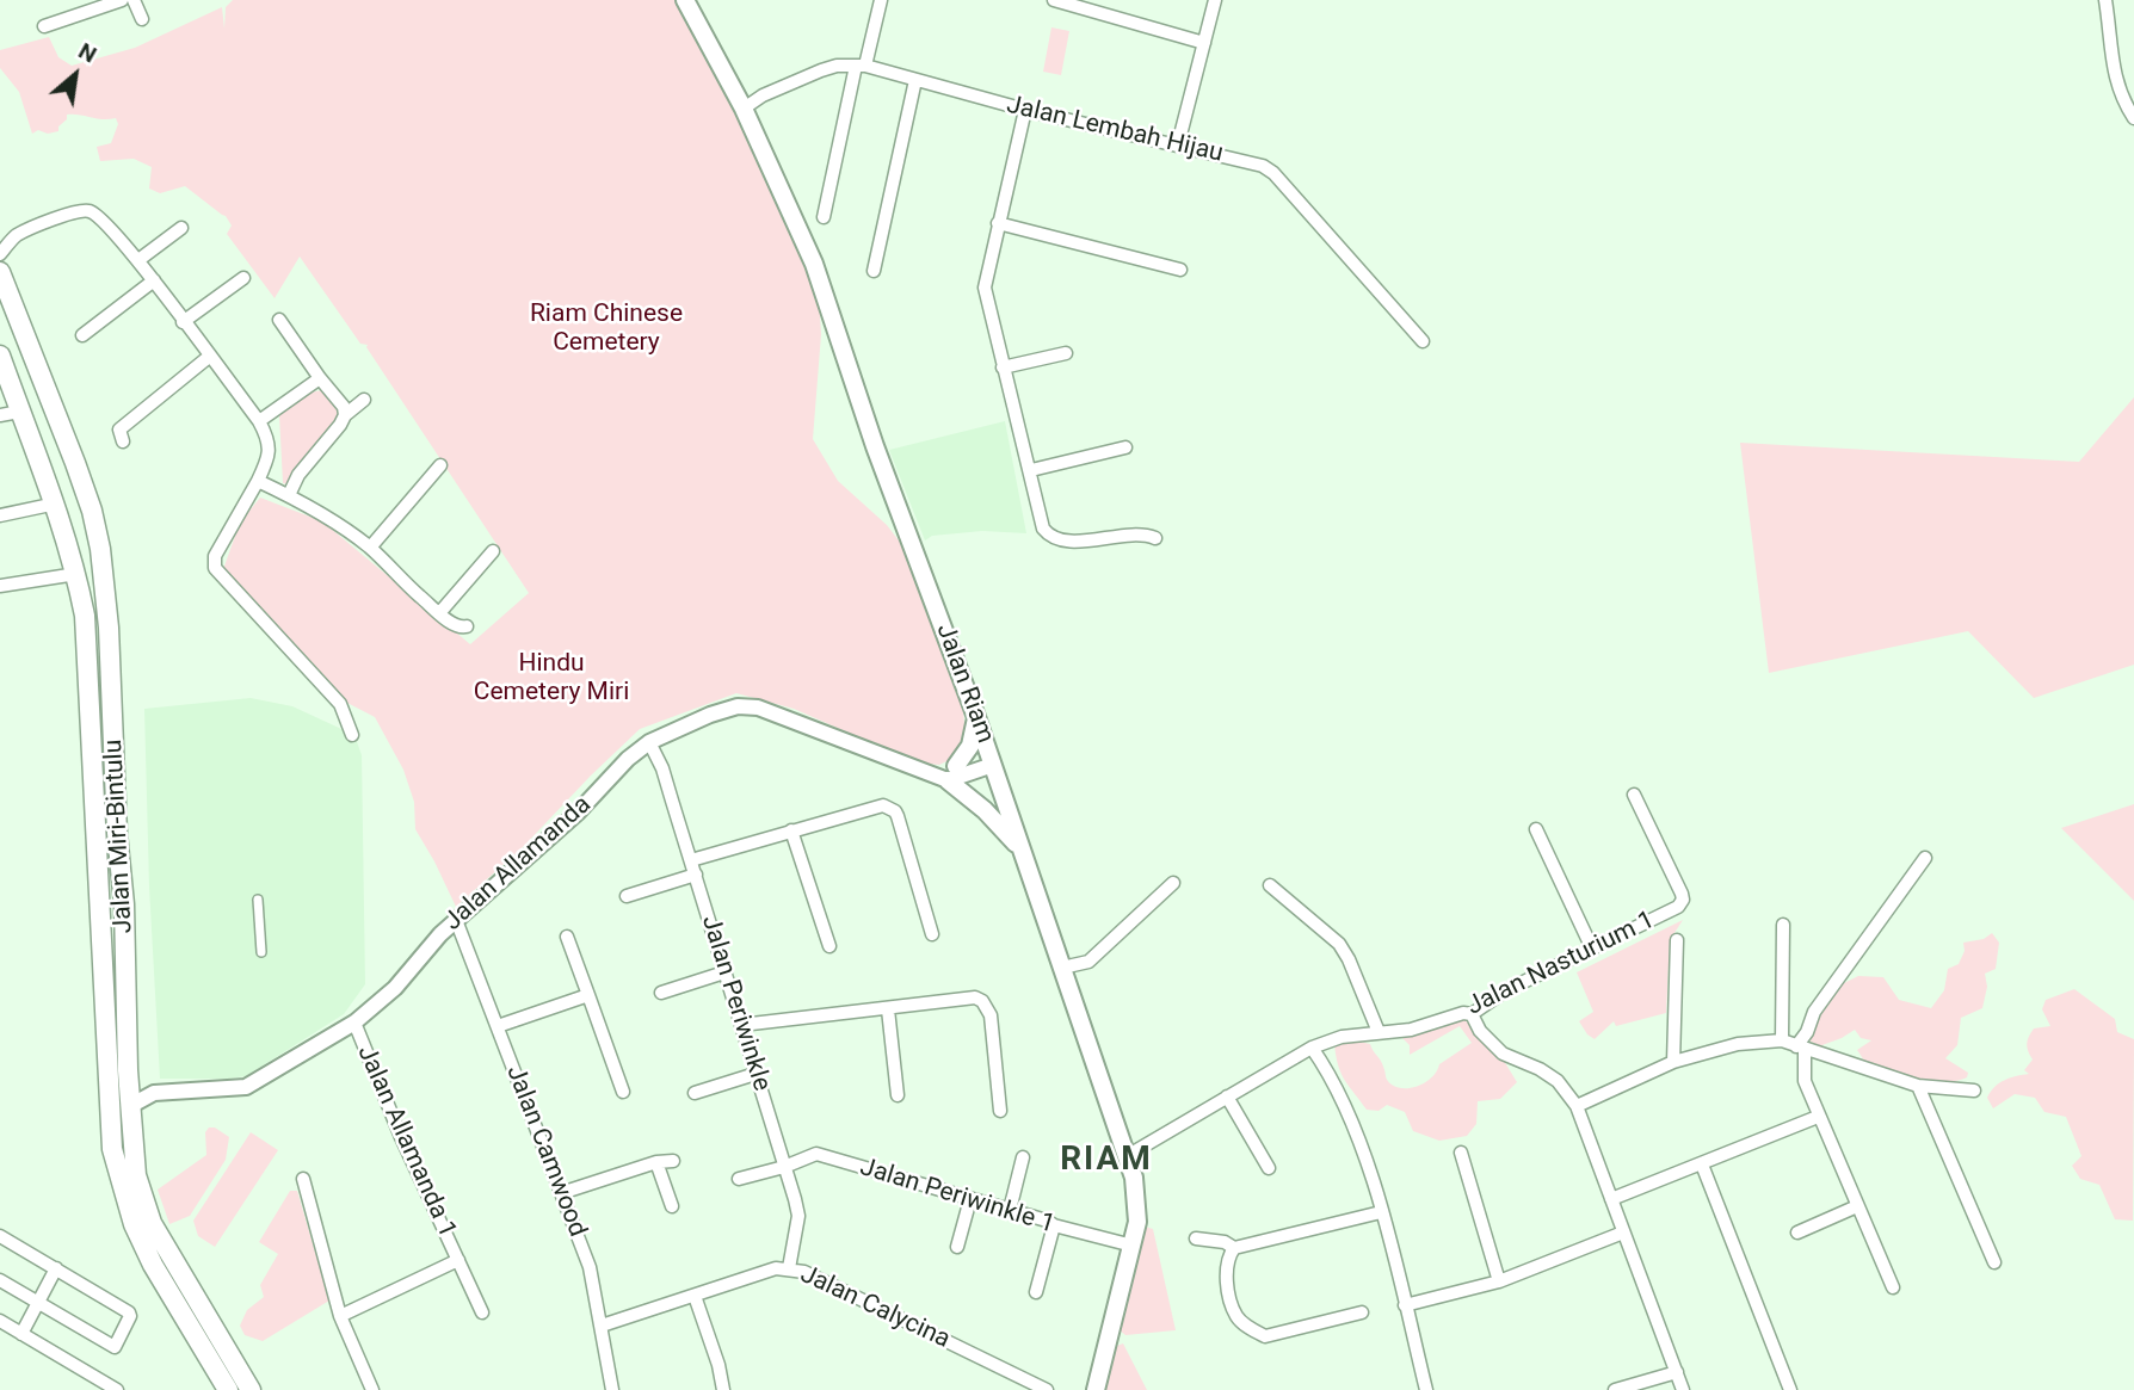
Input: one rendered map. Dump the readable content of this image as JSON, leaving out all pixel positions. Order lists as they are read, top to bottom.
{
  "streets": {
    "highway": ["Jalan Miri-Bintulu"],
    "main road": ["Jalan Riam"],
    "street": [
      "Jalan Lembah Hijau",
      "Jalan Allamanda",
      "Jalan Nasturium 1",
      "Jalan Periwinkle",
      "Jalan Allamanda 1",
      "Jalan Camwood",
      "Jalan Periwinkle 1",
      "Jalan Calycina"
    ]
  },
  "crossings": [
    ["Jalan Lembah Hijau", "Jalan Riam"],
    ["Jalan Riam", "Jalan Nasturium 1"],
    ["Jalan Riam", "Jalan Periwinkle 1"],
    ["Jalan Miri-Bintulu", "Jalan Allamanda"],
    ["Jalan Allamanda", "Jalan Periwinkle"],
    ["Jalan Allamanda", "Jalan Allamanda 1"],
    ["Jalan Allamanda", "Jalan Camwood"],
    ["Jalan Periwinkle", "Jalan Periwinkle 1"],
    ["Jalan Periwinkle", "Jalan Calycina"],
    ["Jalan Camwood", "Jalan Calycina"]
  ],
  "districts": ["RIAM"],
  "parks": ["Riam Chinese Cemetery", "Hindu Cemetery Miri"],
  "north": "top right"
}
